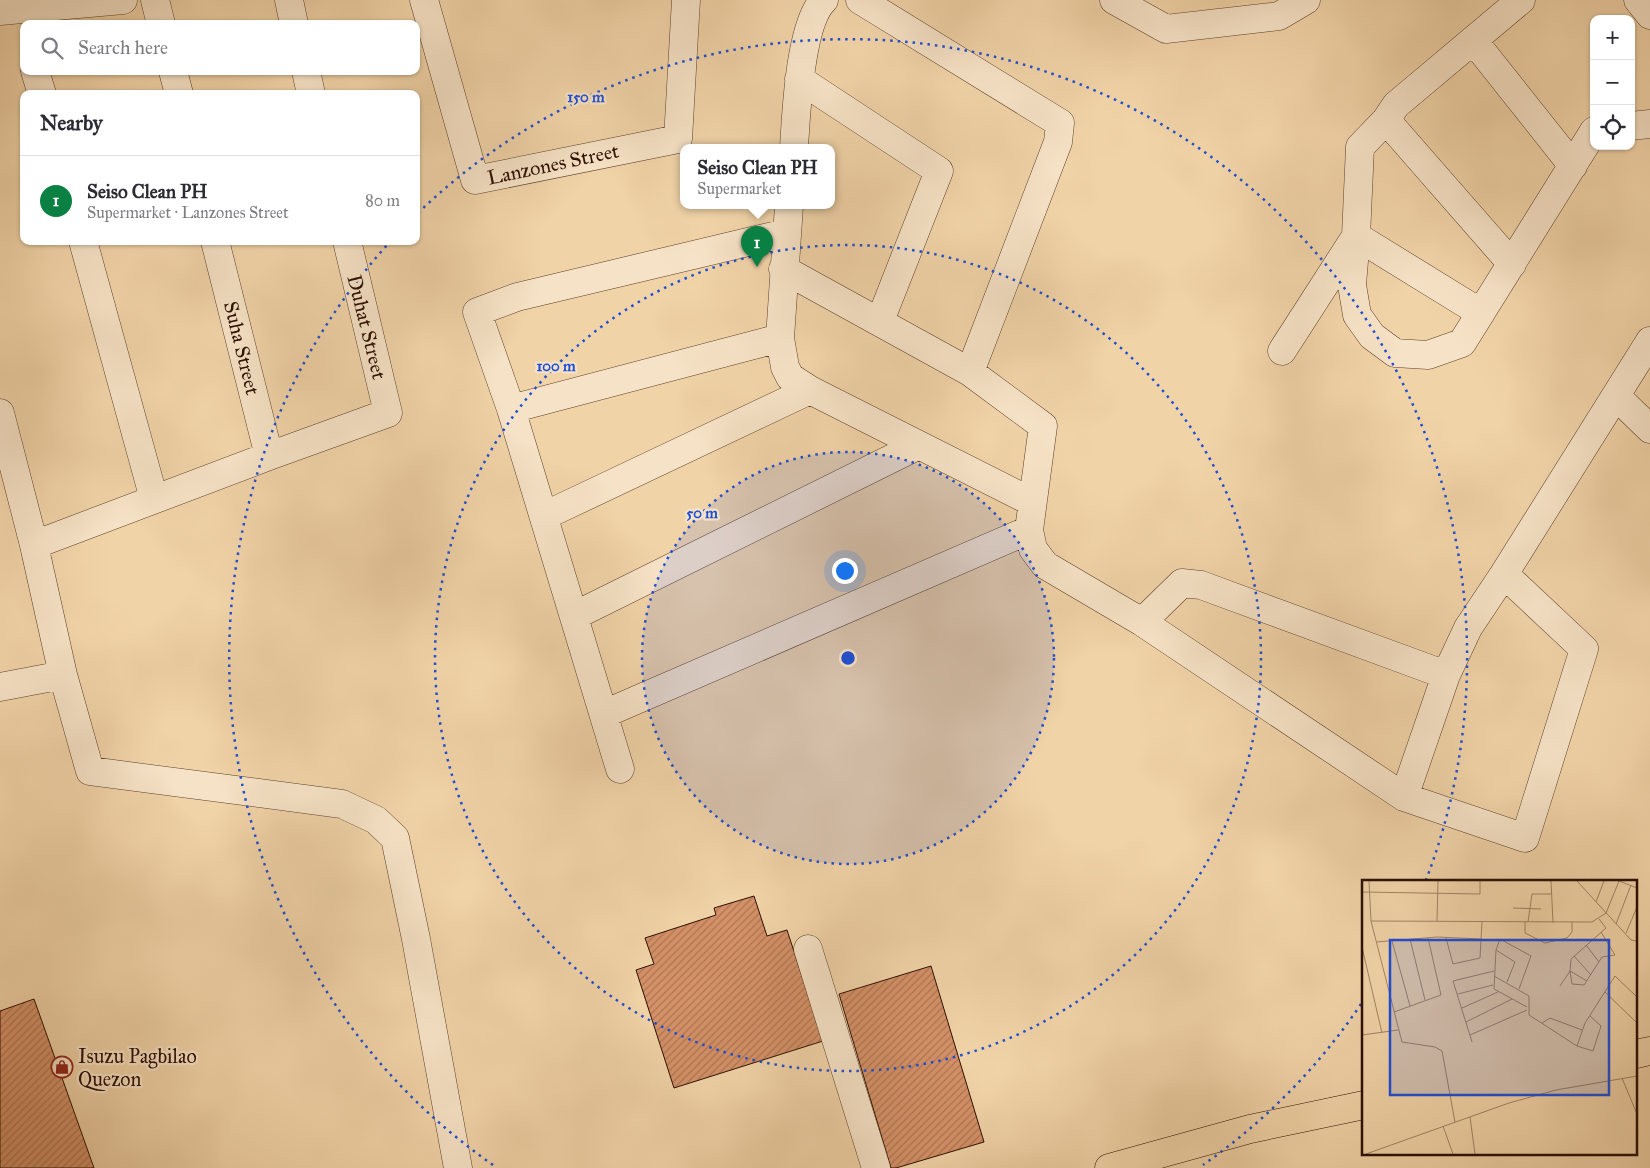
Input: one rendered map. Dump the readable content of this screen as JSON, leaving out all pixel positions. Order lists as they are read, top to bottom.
{
  "streets": {
    "street": ["Lanzones Street", "Duhat Street", "Suha Street"]
  },
  "crossings": [
    ["Duhat Street", "Suha Street"]
  ],
  "places": {
    "shop": ["Isuzu Pagbilao Quezon"]
  },
  "page": {
    "map_buttons": ["+", "−"],
    "search": "Search here",
    "heading": "Nearby",
    "popup": ["Seiso Clean PH", "Supermarket"],
    "list": [
      {
        "mark": "1",
        "name": "Seiso Clean PH",
        "note": "Supermarket · Lanzones Street",
        "value": "80 m"
      }
    ],
    "pins": "1"
  },
  "rings": ["150 m", "100 m", "50 m"]
}
